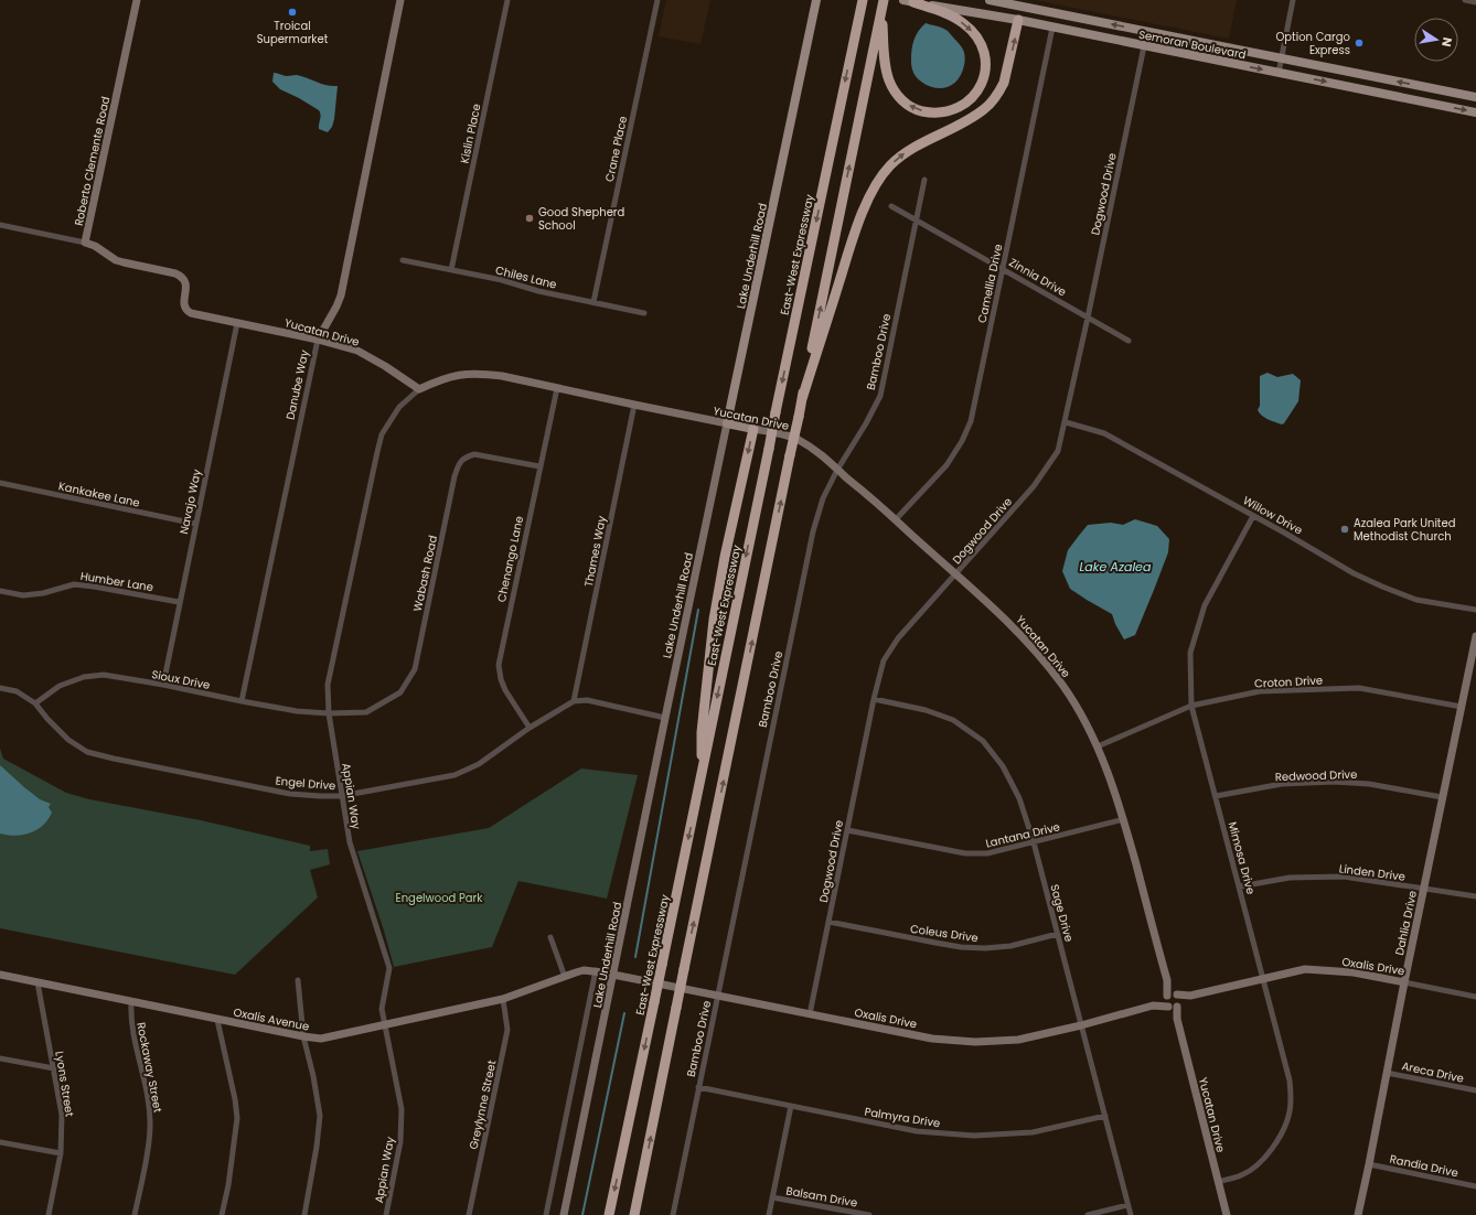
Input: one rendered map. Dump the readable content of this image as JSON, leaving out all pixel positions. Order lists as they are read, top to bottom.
{
  "streets": {
    "highway": ["East-West Expressway"],
    "main road": ["Semoran Boulevard", "Lake Underhill Road", "Yucatan Drive"],
    "street": [
      "Kislin Place",
      "Crane Place",
      "Roberto Clemente Road",
      "Dogwood Drive",
      "Chiles Lane",
      "Zinnia Drive",
      "Camellia Drive",
      "Bamboo Drive",
      "Danube Way",
      "Kankakee Lane",
      "Navajo Way",
      "Willow Drive",
      "Thames Way",
      "Chenango Lane",
      "Wabash Road",
      "Humber Lane",
      "Sioux Drive",
      "Croton Drive",
      "Redwood Drive",
      "Engel Drive",
      "Appian Way",
      "Lantana Drive",
      "Mimosa Drive",
      "Linden Drive",
      "Sage Drive",
      "Dahlia Drive",
      "Coleus Drive",
      "Oxalis Drive",
      "Oxalis Avenue",
      "Rockaway Street",
      "Areca Drive",
      "Lyons Street",
      "Greylynne Street",
      "Palmyra Drive",
      "Randia Drive",
      "Balsam Drive"
    ]
  },
  "crossings": [
    ["Semoran Boulevard", "Dogwood Drive"],
    ["Semoran Boulevard", "Camellia Drive"],
    ["Kislin Place", "Chiles Lane"],
    ["Crane Place", "Chiles Lane"],
    ["Roberto Clemente Road", "Yucatan Drive"],
    ["Dogwood Drive", "Zinnia Drive"],
    ["Dogwood Drive", "Yucatan Drive"],
    ["Dogwood Drive", "Willow Drive"],
    ["Dogwood Drive", "Lantana Drive"],
    ["Dogwood Drive", "Sage Drive"],
    ["Dogwood Drive", "Coleus Drive"],
    ["Dogwood Drive", "Oxalis Drive"],
    ["Lake Underhill Road", "Yucatan Drive"],
    ["Lake Underhill Road", "Oxalis Drive"],
    ["Lake Underhill Road", "Oxalis Avenue"],
    ["Zinnia Drive", "Camellia Drive"],
    ["Zinnia Drive", "Bamboo Drive"],
    ["Camellia Drive", "Yucatan Drive"],
    ["Yucatan Drive", "Bamboo Drive"],
    ["Yucatan Drive", "Danube Way"],
    ["Yucatan Drive", "Navajo Way"],
    ["Yucatan Drive", "Thames Way"],
    ["Yucatan Drive", "Chenango Lane"],
    ["Yucatan Drive", "Croton Drive"],
    ["Yucatan Drive", "Appian Way"],
    ["Yucatan Drive", "Lantana Drive"],
    ["Yucatan Drive", "Mimosa Drive"],
    ["Yucatan Drive", "Oxalis Drive"],
    ["Bamboo Drive", "Oxalis Drive"],
    ["Bamboo Drive", "Palmyra Drive"],
    ["Danube Way", "Sioux Drive"],
    ["Kankakee Lane", "Navajo Way"],
    ["Navajo Way", "Humber Lane"],
    ["Navajo Way", "Sioux Drive"],
    ["Willow Drive", "Mimosa Drive"],
    ["Thames Way", "Engel Drive"],
    ["Chenango Lane", "Wabash Road"],
    ["Chenango Lane", "Engel Drive"],
    ["Wabash Road", "Sioux Drive"],
    ["Wabash Road", "Appian Way"],
    ["Sioux Drive", "Engel Drive"],
    ["Sioux Drive", "Appian Way"],
    ["Croton Drive", "Mimosa Drive"],
    ["Croton Drive", "Dahlia Drive"],
    ["Redwood Drive", "Mimosa Drive"],
    ["Redwood Drive", "Dahlia Drive"],
    ["Engel Drive", "Appian Way"],
    ["Appian Way", "Oxalis Avenue"],
    ["Lantana Drive", "Sage Drive"],
    ["Mimosa Drive", "Linden Drive"],
    ["Mimosa Drive", "Oxalis Drive"],
    ["Linden Drive", "Dahlia Drive"],
    ["Sage Drive", "Coleus Drive"],
    ["Sage Drive", "Oxalis Drive"],
    ["Sage Drive", "Palmyra Drive"],
    ["Dahlia Drive", "Oxalis Drive"],
    ["Dahlia Drive", "Areca Drive"],
    ["Dahlia Drive", "Randia Drive"],
    ["Oxalis Drive", "Oxalis Avenue"],
    ["Oxalis Avenue", "Rockaway Street"],
    ["Oxalis Avenue", "Lyons Street"],
    ["Oxalis Avenue", "Greylynne Street"]
  ],
  "water": ["Lake Azalea"],
  "parks": ["Engelwood Park"],
  "places": [
    "Troical Supermarket",
    "Option Cargo Express",
    "Good Shepherd School",
    "Azalea Park United Methodist Church"
  ],
  "north": "right"
}
